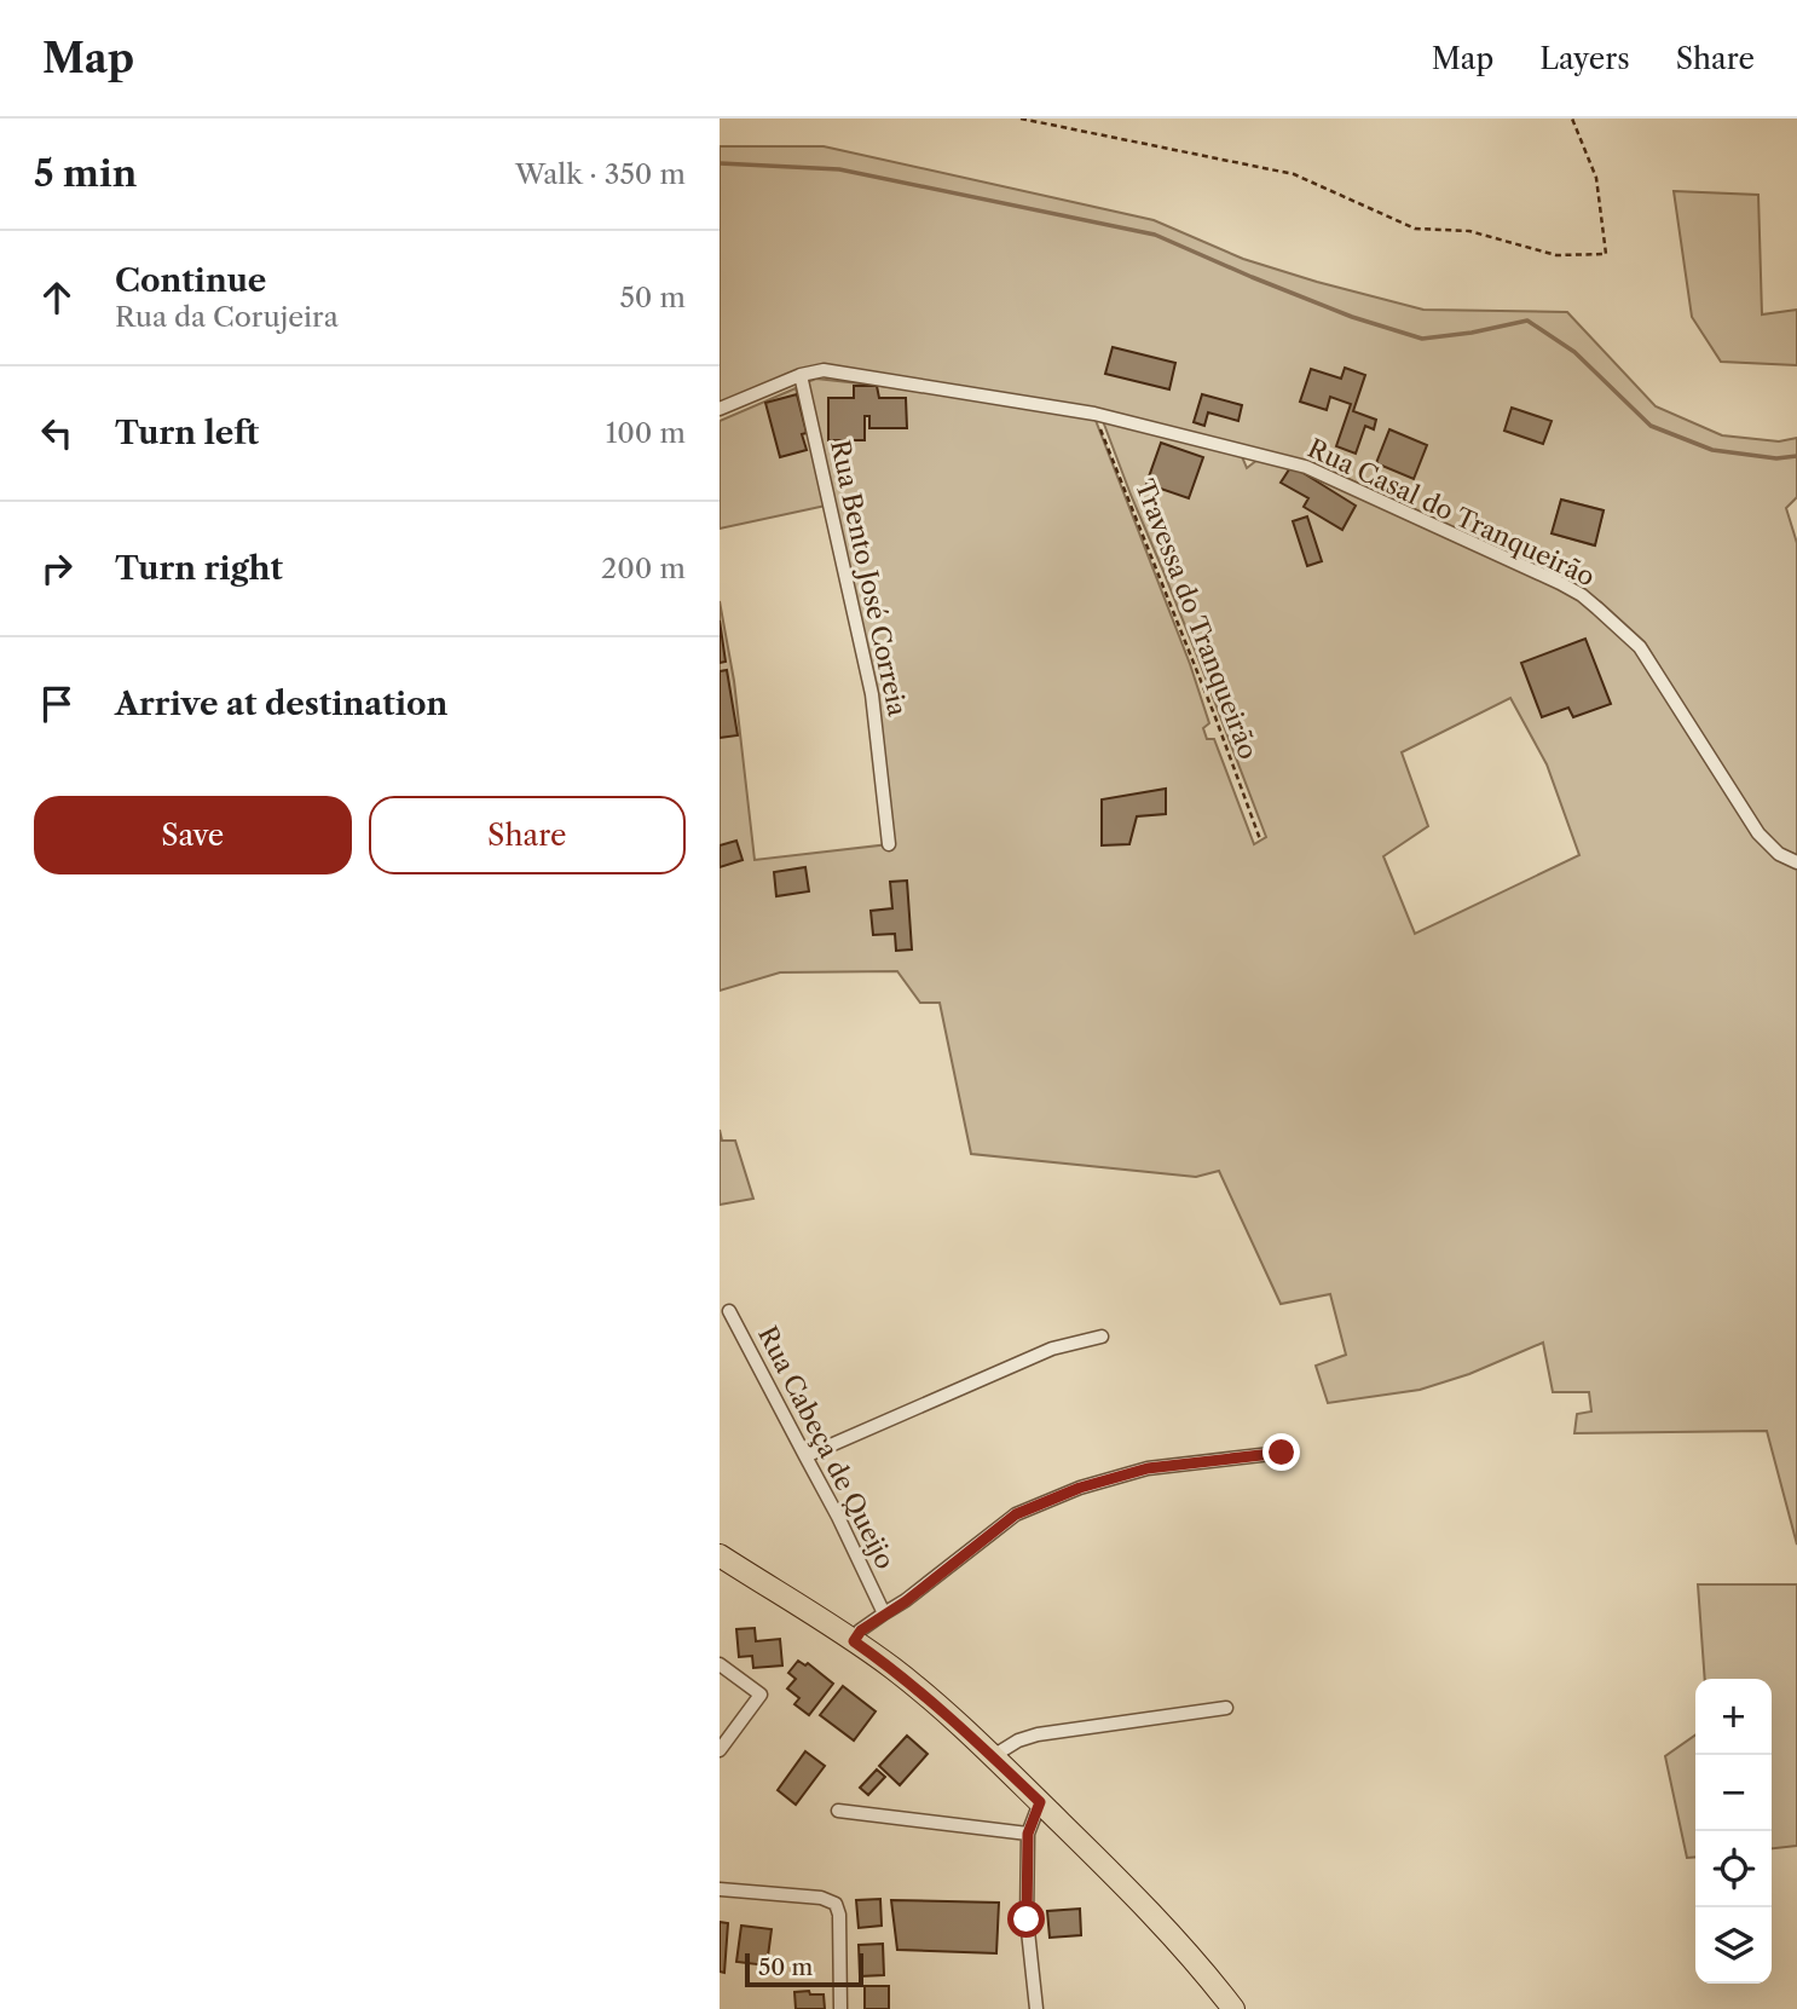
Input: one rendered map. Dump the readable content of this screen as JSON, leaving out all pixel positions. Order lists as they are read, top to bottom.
{
  "streets": {
    "street": ["Rua Casal do Tranqueirão", "Rua Bento José Correia", "Rua Cabeça de Queijo"],
    "path": ["Travessa do Tranqueirão"]
  },
  "crossings": [
    ["Rua Casal do Tranqueirão", "Rua Bento José Correia"],
    ["Rua Casal do Tranqueirão", "Travessa do Tranqueirão"]
  ],
  "scale_bar": "50 m",
  "page": {
    "header": "Map",
    "nav": ["Map", "Layers", "Share"],
    "heading": ["5 min", "Walk · 350 m"],
    "list": [
      ["Continue", "Rua da Corujeira", "50 m"],
      ["Turn left", "100 m"],
      ["Turn right", "200 m"],
      "Arrive at destination"
    ],
    "buttons": ["Save", "Share"],
    "map_buttons": ["+", "−"],
    "scale": "50 m"
  }
}
